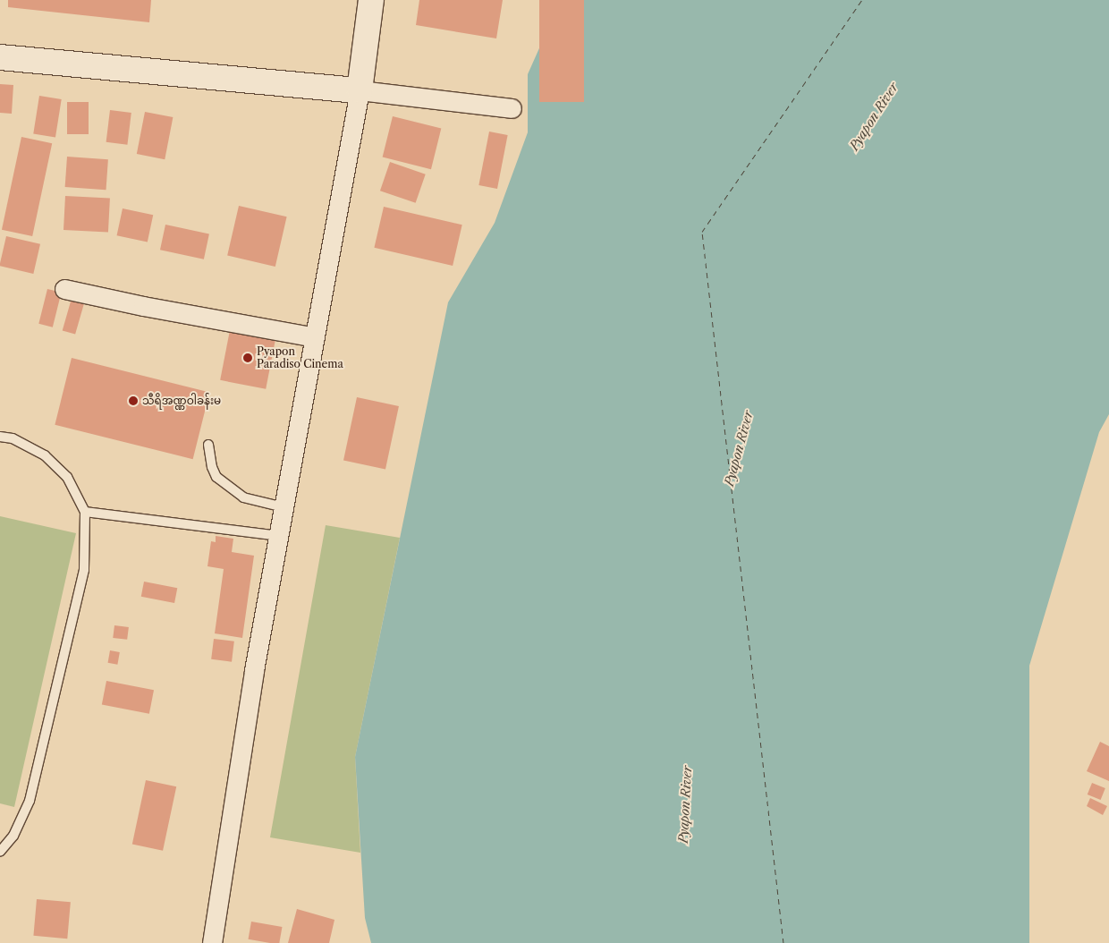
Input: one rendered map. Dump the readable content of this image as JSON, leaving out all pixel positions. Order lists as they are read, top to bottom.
{
  "water": ["Pyapon River"],
  "places": ["Pyapon Paradiso Cinema", "သီရိအဏ္ဏဝါခန်းမ"]
}
